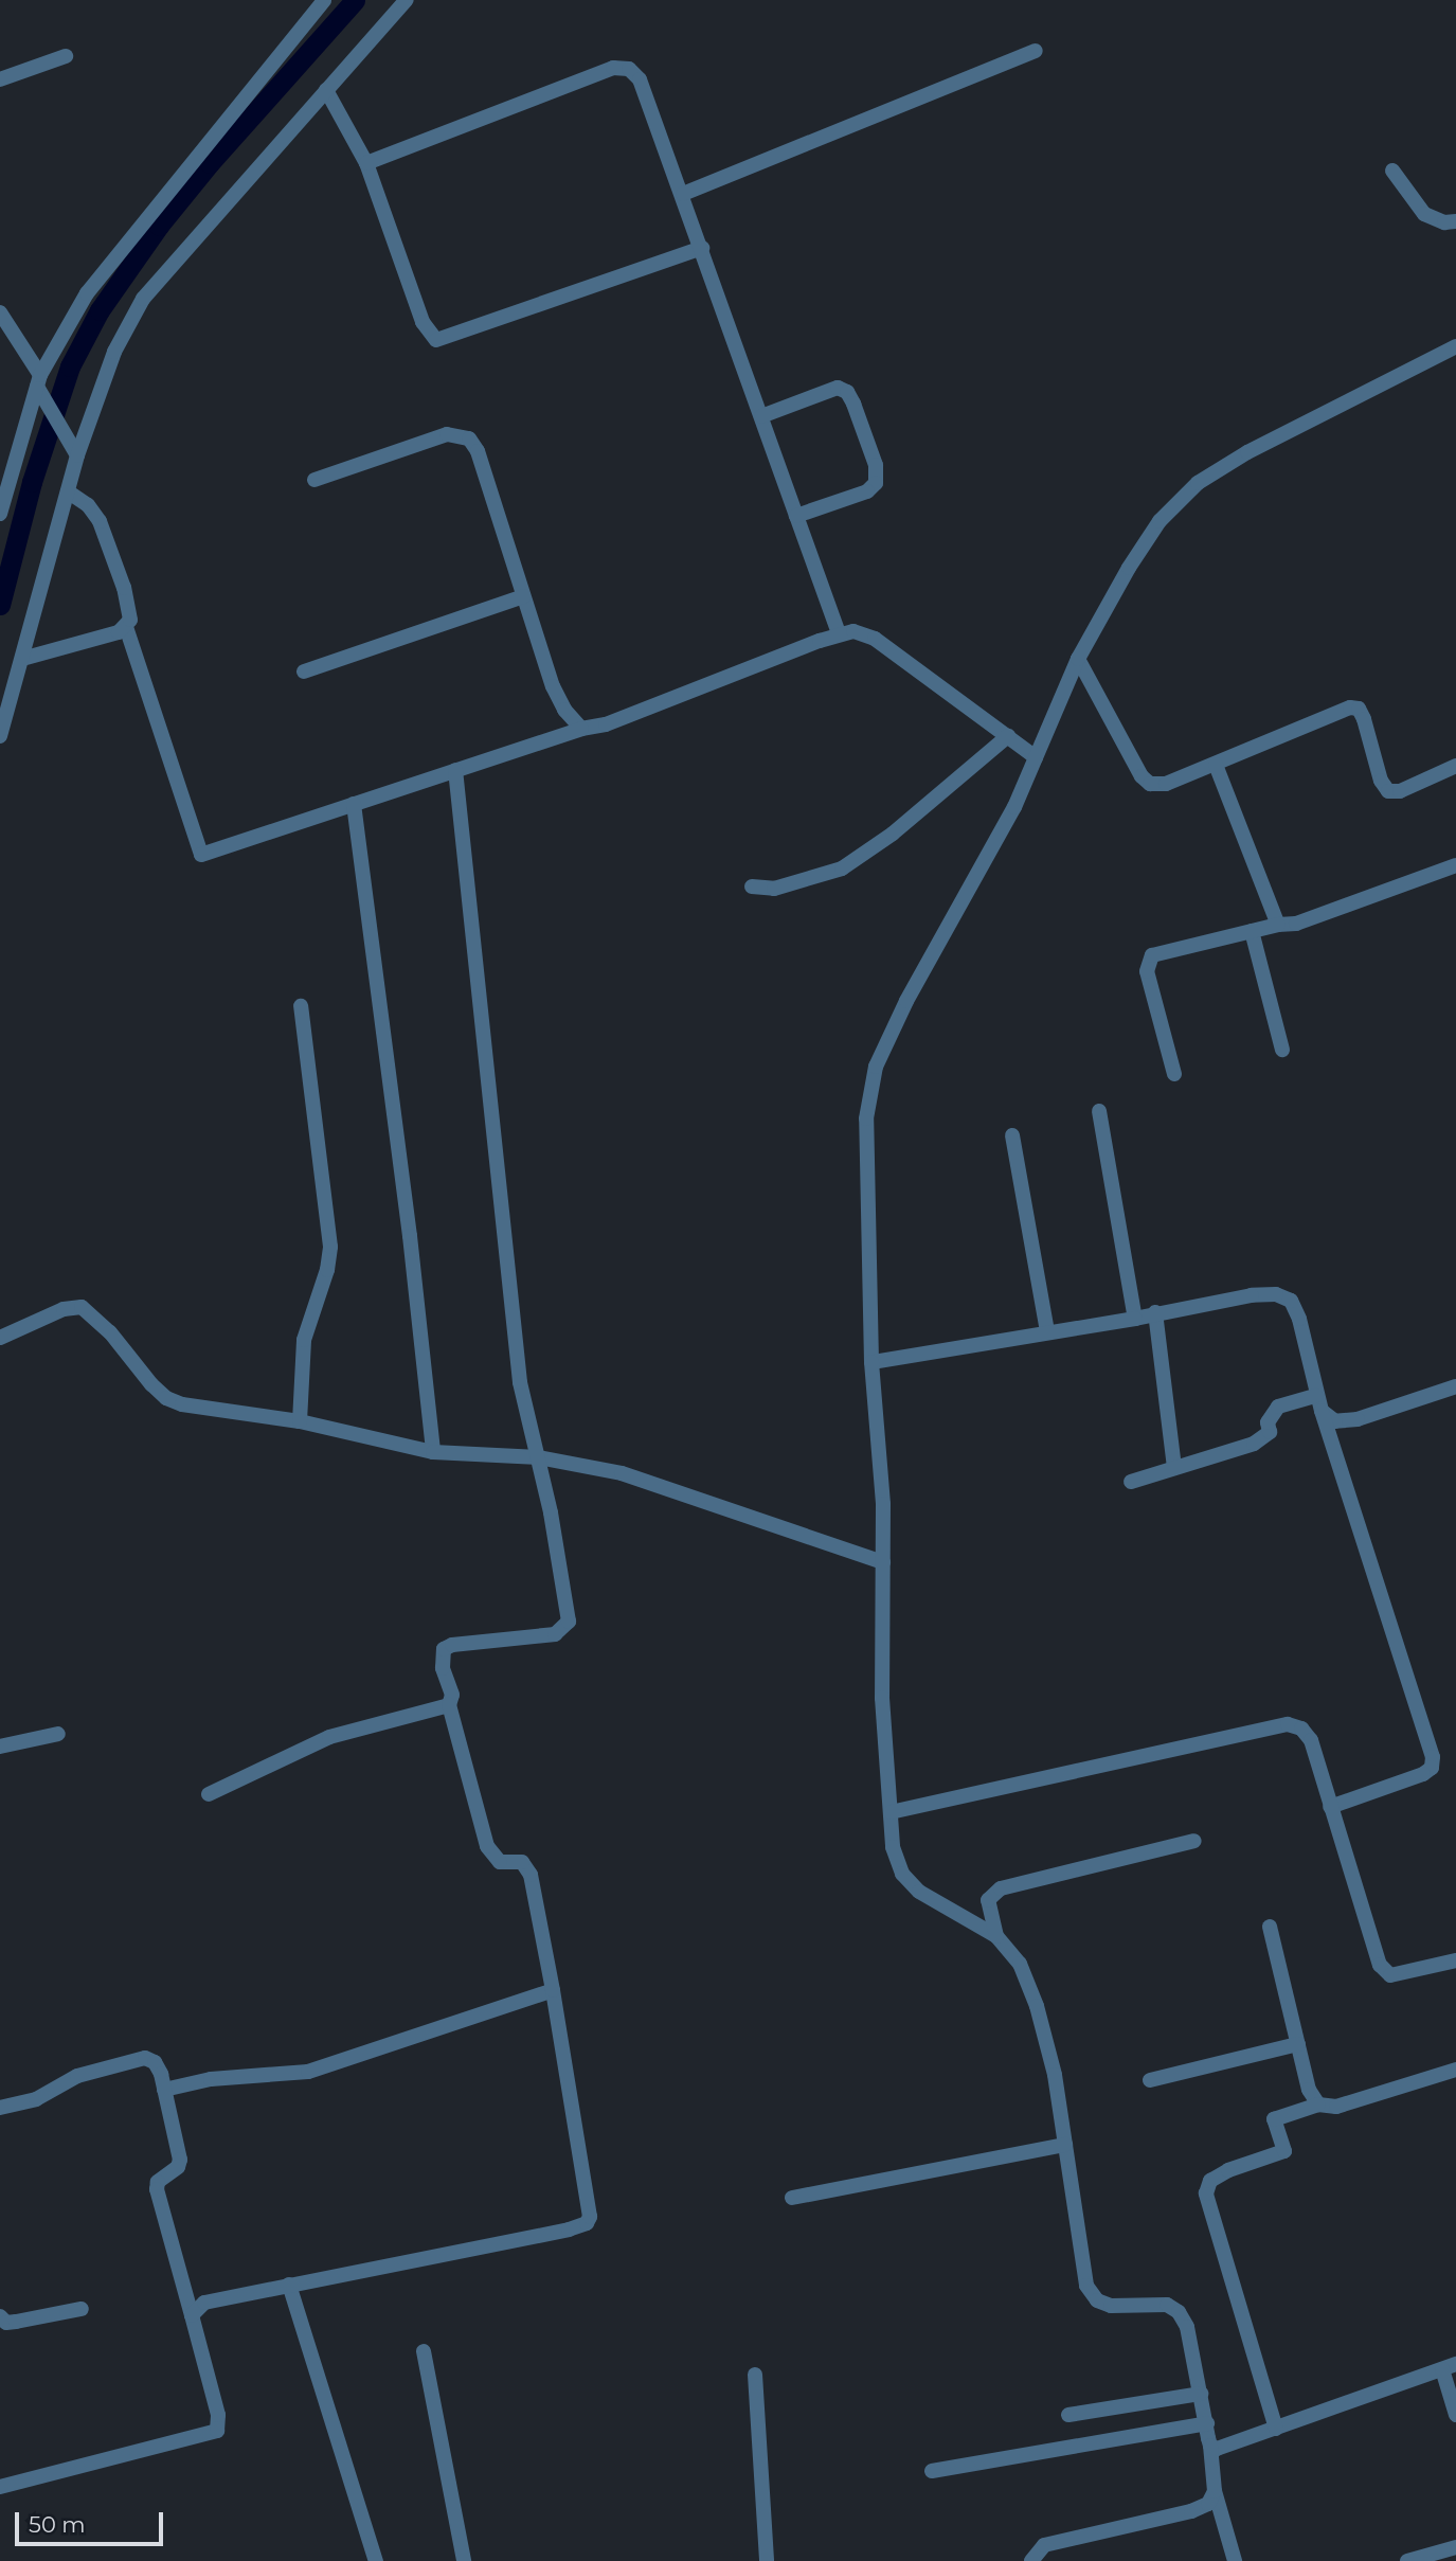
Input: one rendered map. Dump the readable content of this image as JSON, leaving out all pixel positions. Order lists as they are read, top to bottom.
{
  "scale_bar": "50 m"
}
